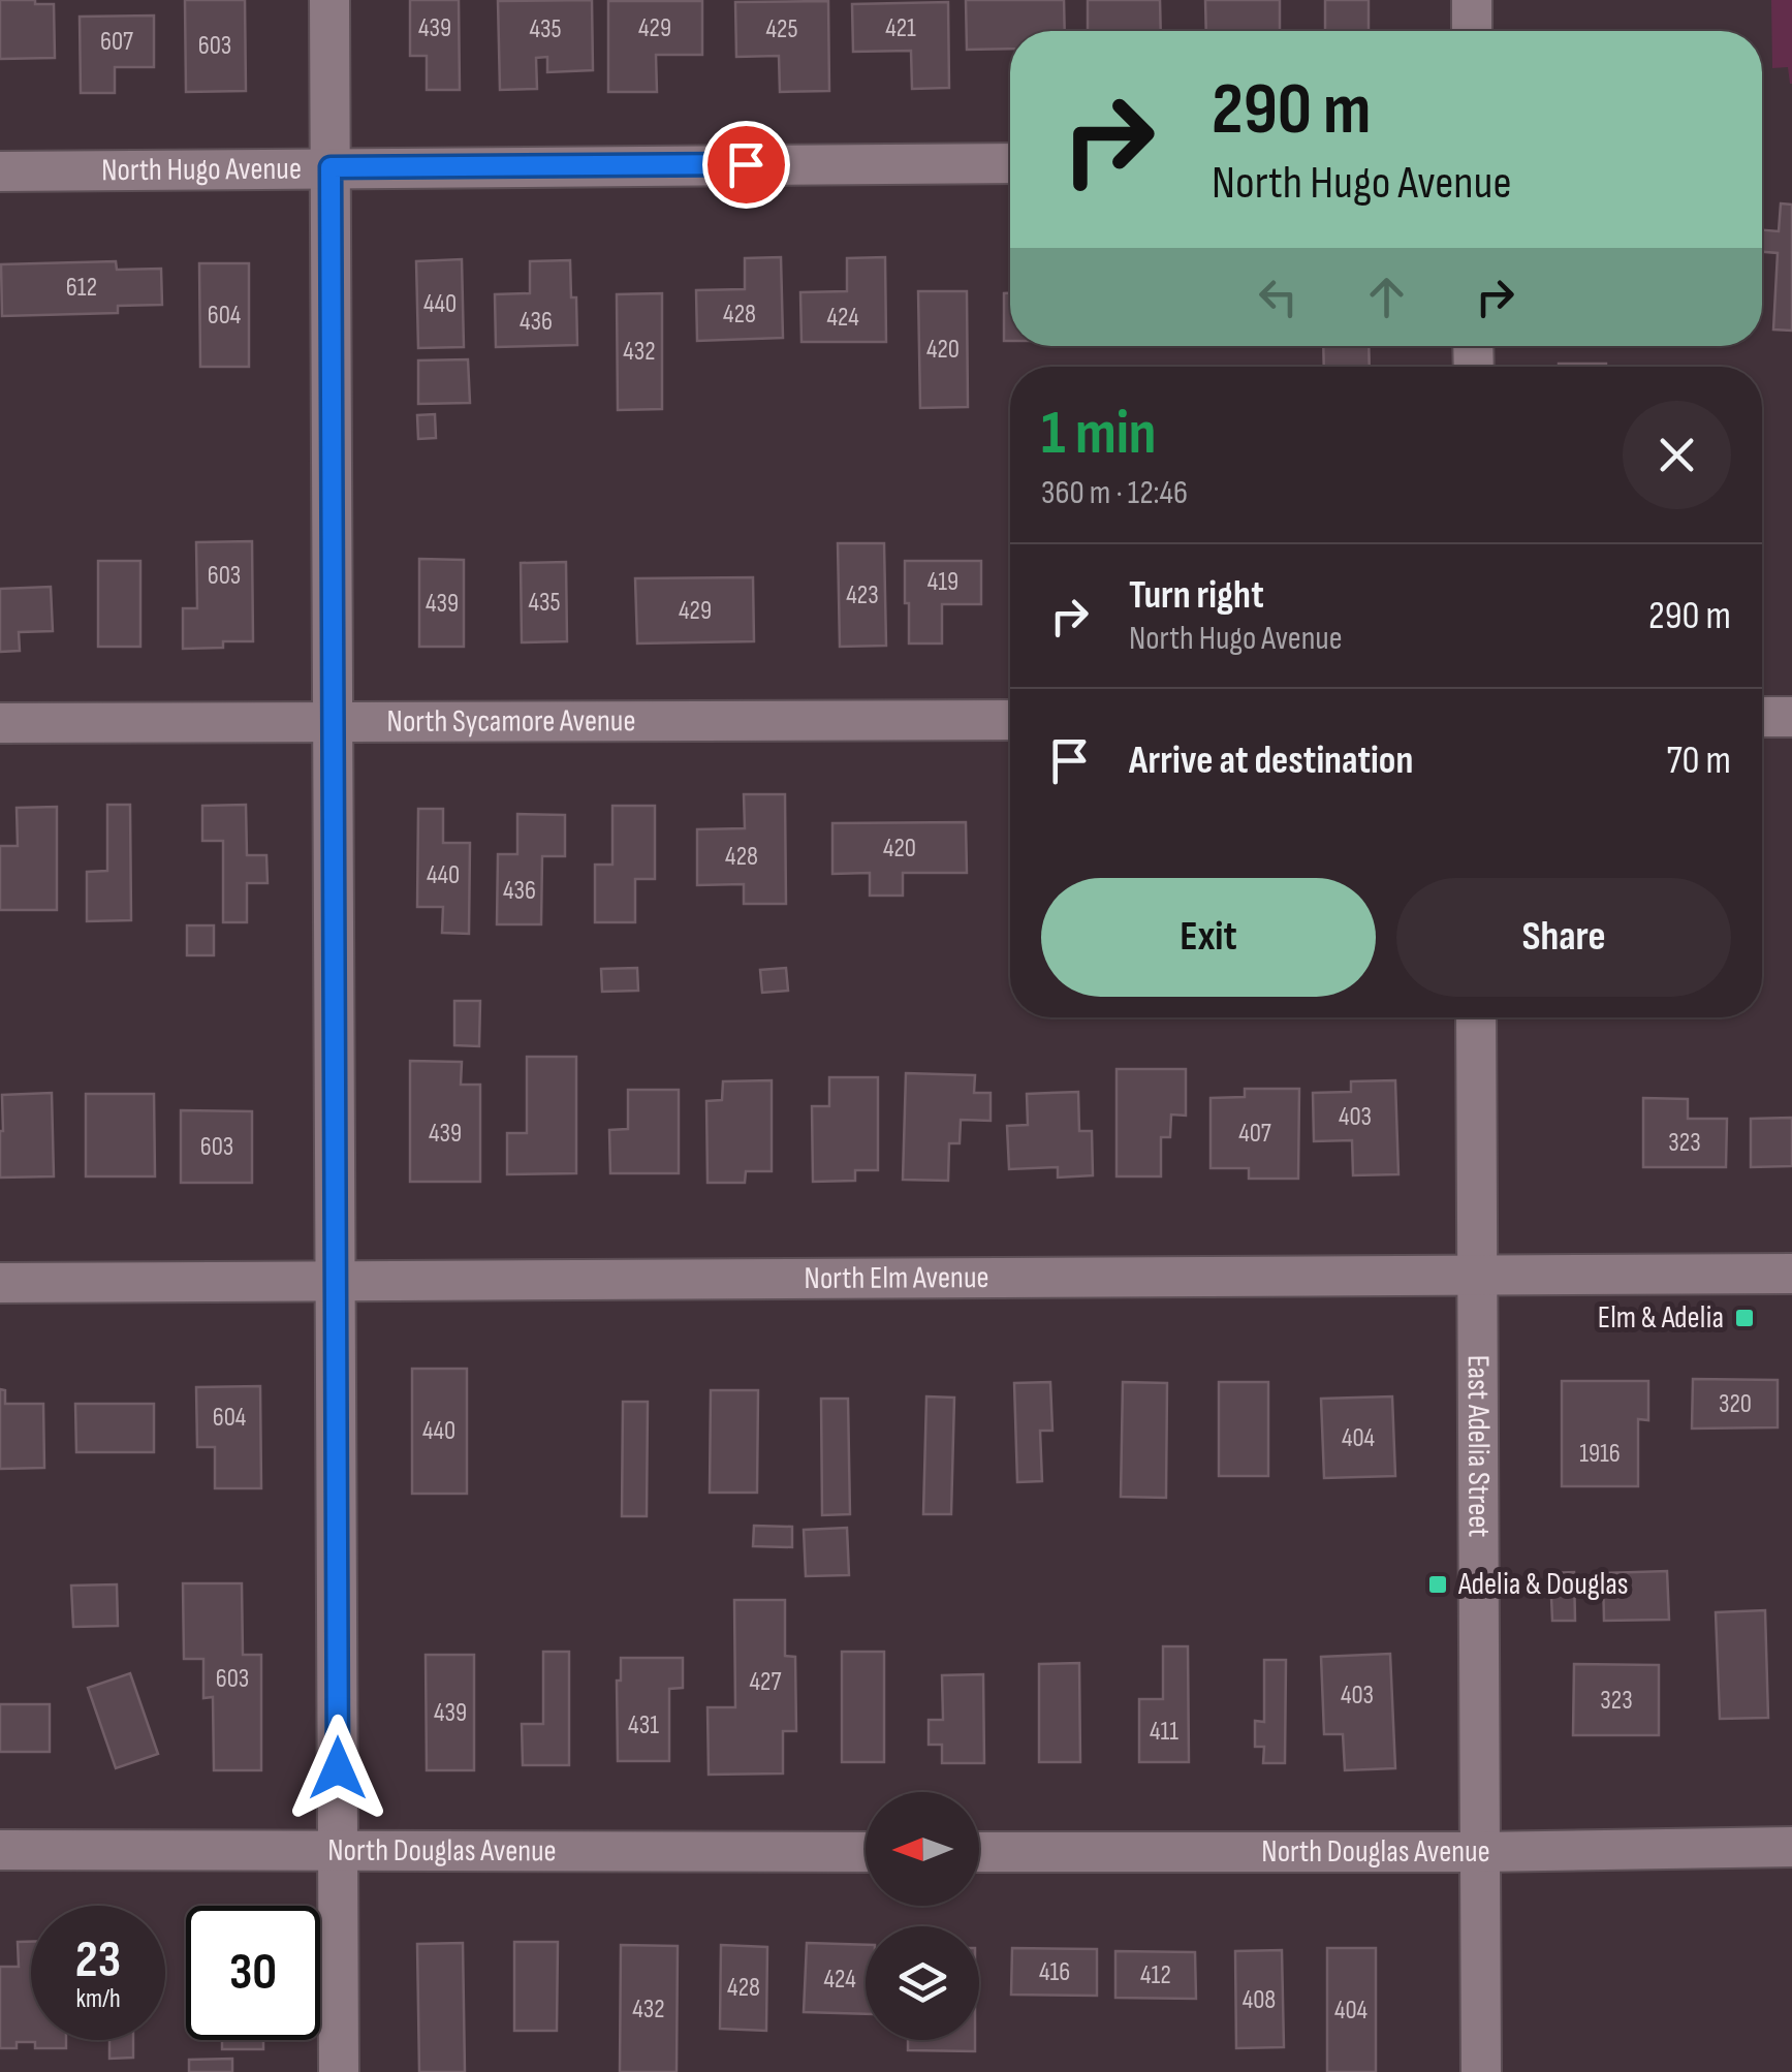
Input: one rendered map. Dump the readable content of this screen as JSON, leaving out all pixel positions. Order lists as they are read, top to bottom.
{
  "streets": {
    "street": [
      "North Hugo Avenue",
      "North Sycamore Avenue",
      "North Elm Avenue",
      "East Adelia Street",
      "North Douglas Avenue"
    ]
  },
  "crossings": [
    ["North Elm Avenue", "East Adelia Street"],
    ["East Adelia Street", "North Douglas Avenue"]
  ],
  "places": {
    "transit": ["Elm & Adelia", "Adelia & Douglas"]
  },
  "house_numbers": [
    "439",
    "429",
    "421",
    "435",
    "425",
    "607",
    "603",
    "612",
    "440",
    "428",
    "604",
    "424",
    "436",
    "420",
    "432",
    "603",
    "419",
    "423",
    "435",
    "439",
    "429",
    "420",
    "428",
    "440",
    "436",
    "403",
    "439",
    "407",
    "323",
    "603",
    "320",
    "604",
    "440",
    "404",
    "1916",
    "603",
    "427",
    "403",
    "323",
    "439",
    "431",
    "411",
    "416",
    "412",
    "424",
    "428",
    "408",
    "432",
    "404"
  ],
  "north": "left",
  "page": {
    "turn": ["290 m", "North Hugo Avenue"],
    "heading": ["1 min", "360 m · 12:46"],
    "list": [
      {
        "name": "Turn right",
        "note": "North Hugo Avenue",
        "value": "290 m"
      },
      {
        "name": "Arrive at destination",
        "value": "70 m"
      }
    ],
    "buttons": ["Exit", "Share"],
    "speed": "23 km/h",
    "limit": "30"
  }
}
